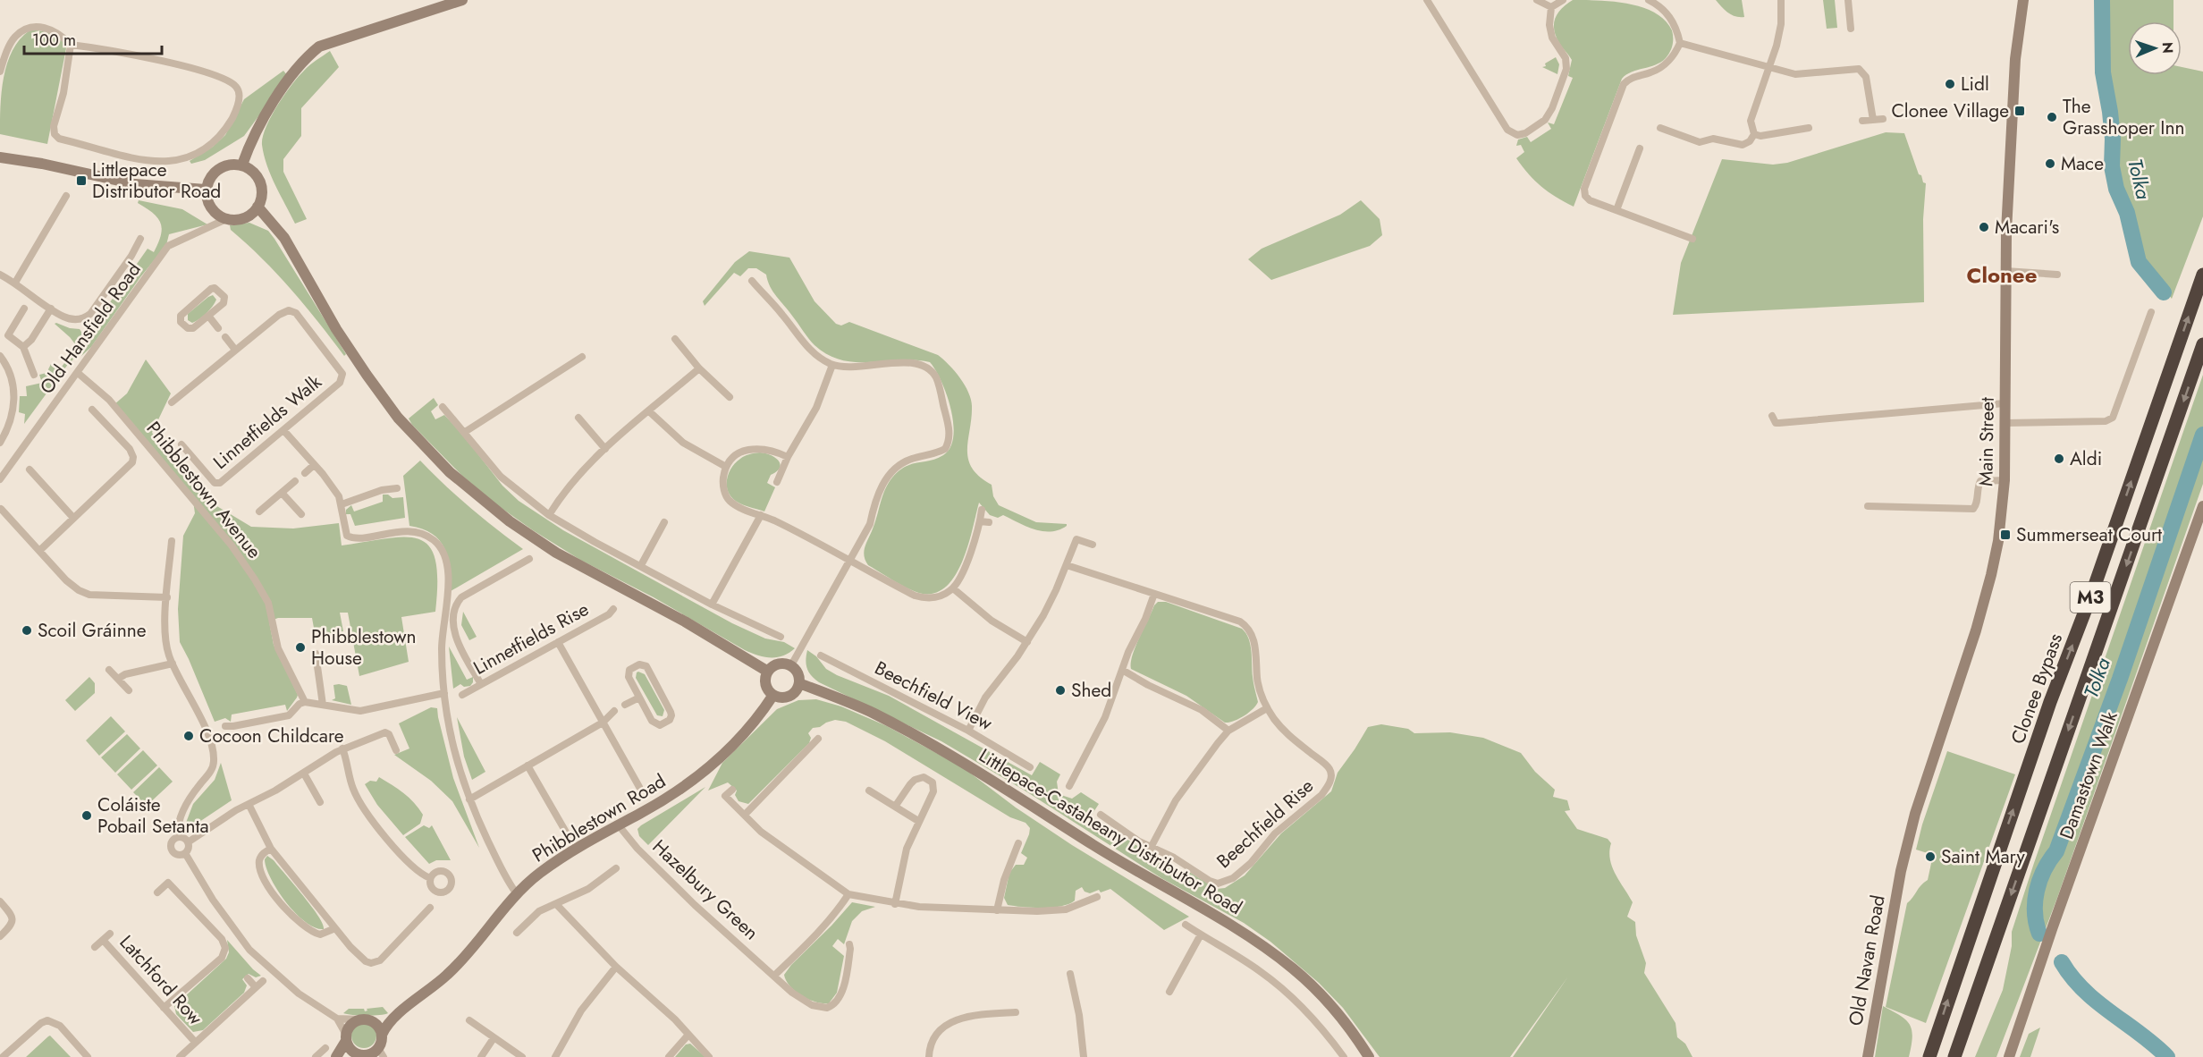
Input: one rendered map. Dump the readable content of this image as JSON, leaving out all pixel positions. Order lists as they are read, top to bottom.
{
  "streets": {
    "highway": ["M3", "Clonee Bypass"],
    "street": [
      "Old Hansfield Road",
      "Linnetfields Walk",
      "Main Street",
      "Phibblestown Avenue",
      "Linnetfields Rise",
      "Beechfield View",
      "Damastown Walk",
      "Phibblestown Road",
      "Beechfield Rise",
      "Littlepace-Castaheany Distributor Road",
      "Hazelbury Green",
      "Old Navan Road",
      "Latchford Row"
    ]
  },
  "crossings": [
    ["Old Hansfield Road", "Phibblestown Avenue"],
    ["Main Street", "Old Navan Road"],
    ["Phibblestown Road", "Littlepace-Castaheany Distributor Road"],
    ["Phibblestown Road", "Hazelbury Green"]
  ],
  "districts": ["Clonee"],
  "water": ["Tolka"],
  "places": {
    "other": [
      "Lidl",
      "The Grasshoper Inn",
      "Mace",
      "Macari's",
      "Aldi",
      "Scoil Gráinne",
      "Phibblestown House",
      "Shed",
      "Cocoon Childcare",
      "Coláiste Pobail Setanta",
      "Saint Mary"
    ],
    "transit": ["Clonee Village", "Littlepace Distributor Road", "Summerseat Court"]
  },
  "scale_bar": "100 m",
  "north": "right"
}
